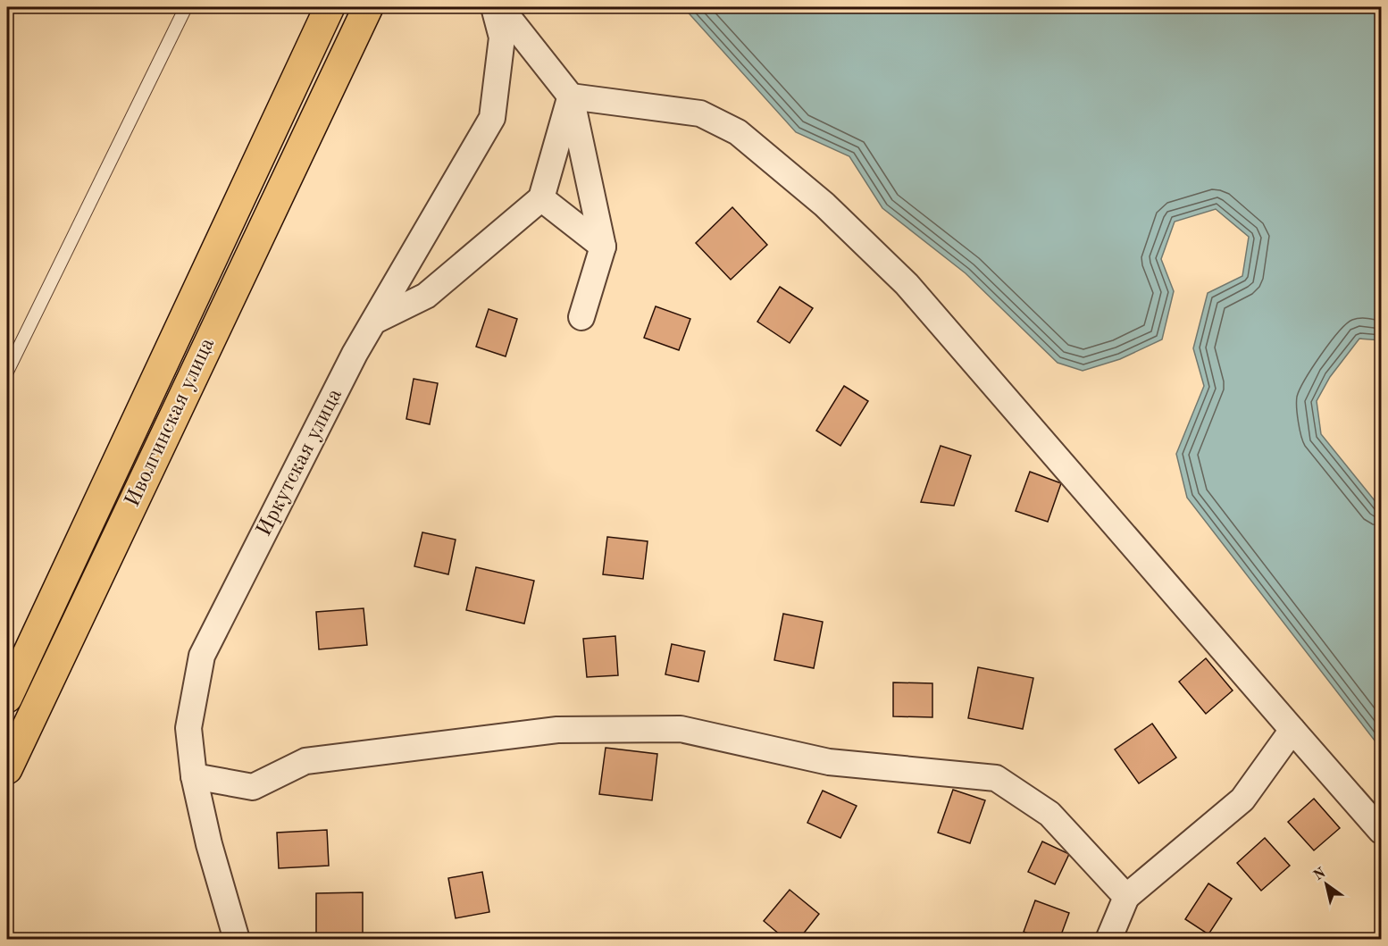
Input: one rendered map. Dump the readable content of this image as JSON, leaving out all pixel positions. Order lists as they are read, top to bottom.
{
  "streets": {
    "main road": ["Иволгинская улица"],
    "street": ["Иркутская улица"]
  },
  "north": "top left"
}
